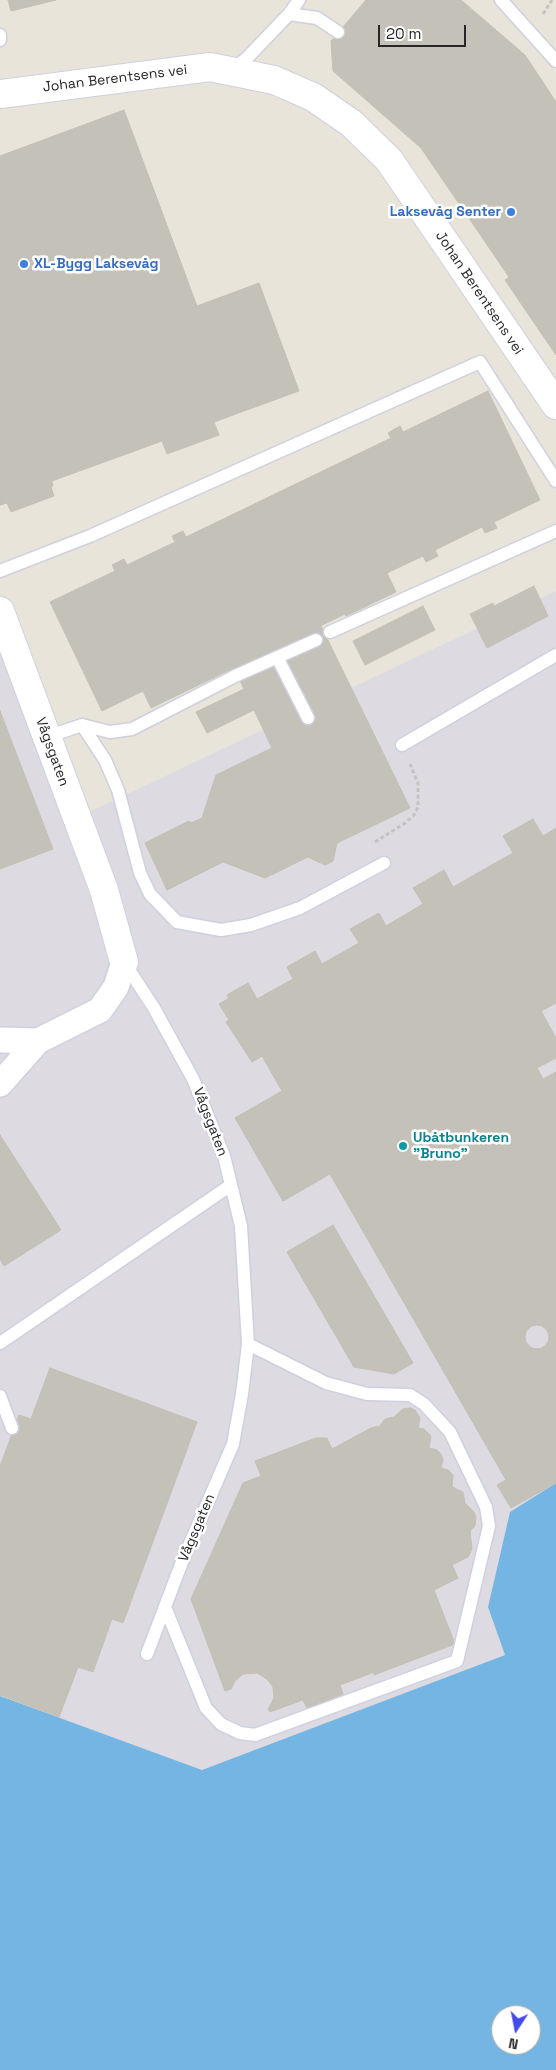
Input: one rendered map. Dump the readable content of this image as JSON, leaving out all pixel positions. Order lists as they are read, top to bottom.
{
  "streets": {
    "street": ["Johan Berentsens vei", "Vågsgaten"]
  },
  "places": ["Laksevåg Senter", "XL-Bygg Laksevåg", "Ubåtbunkeren \"Bruno\""],
  "scale_bar": "20 m",
  "north": "bottom"
}
